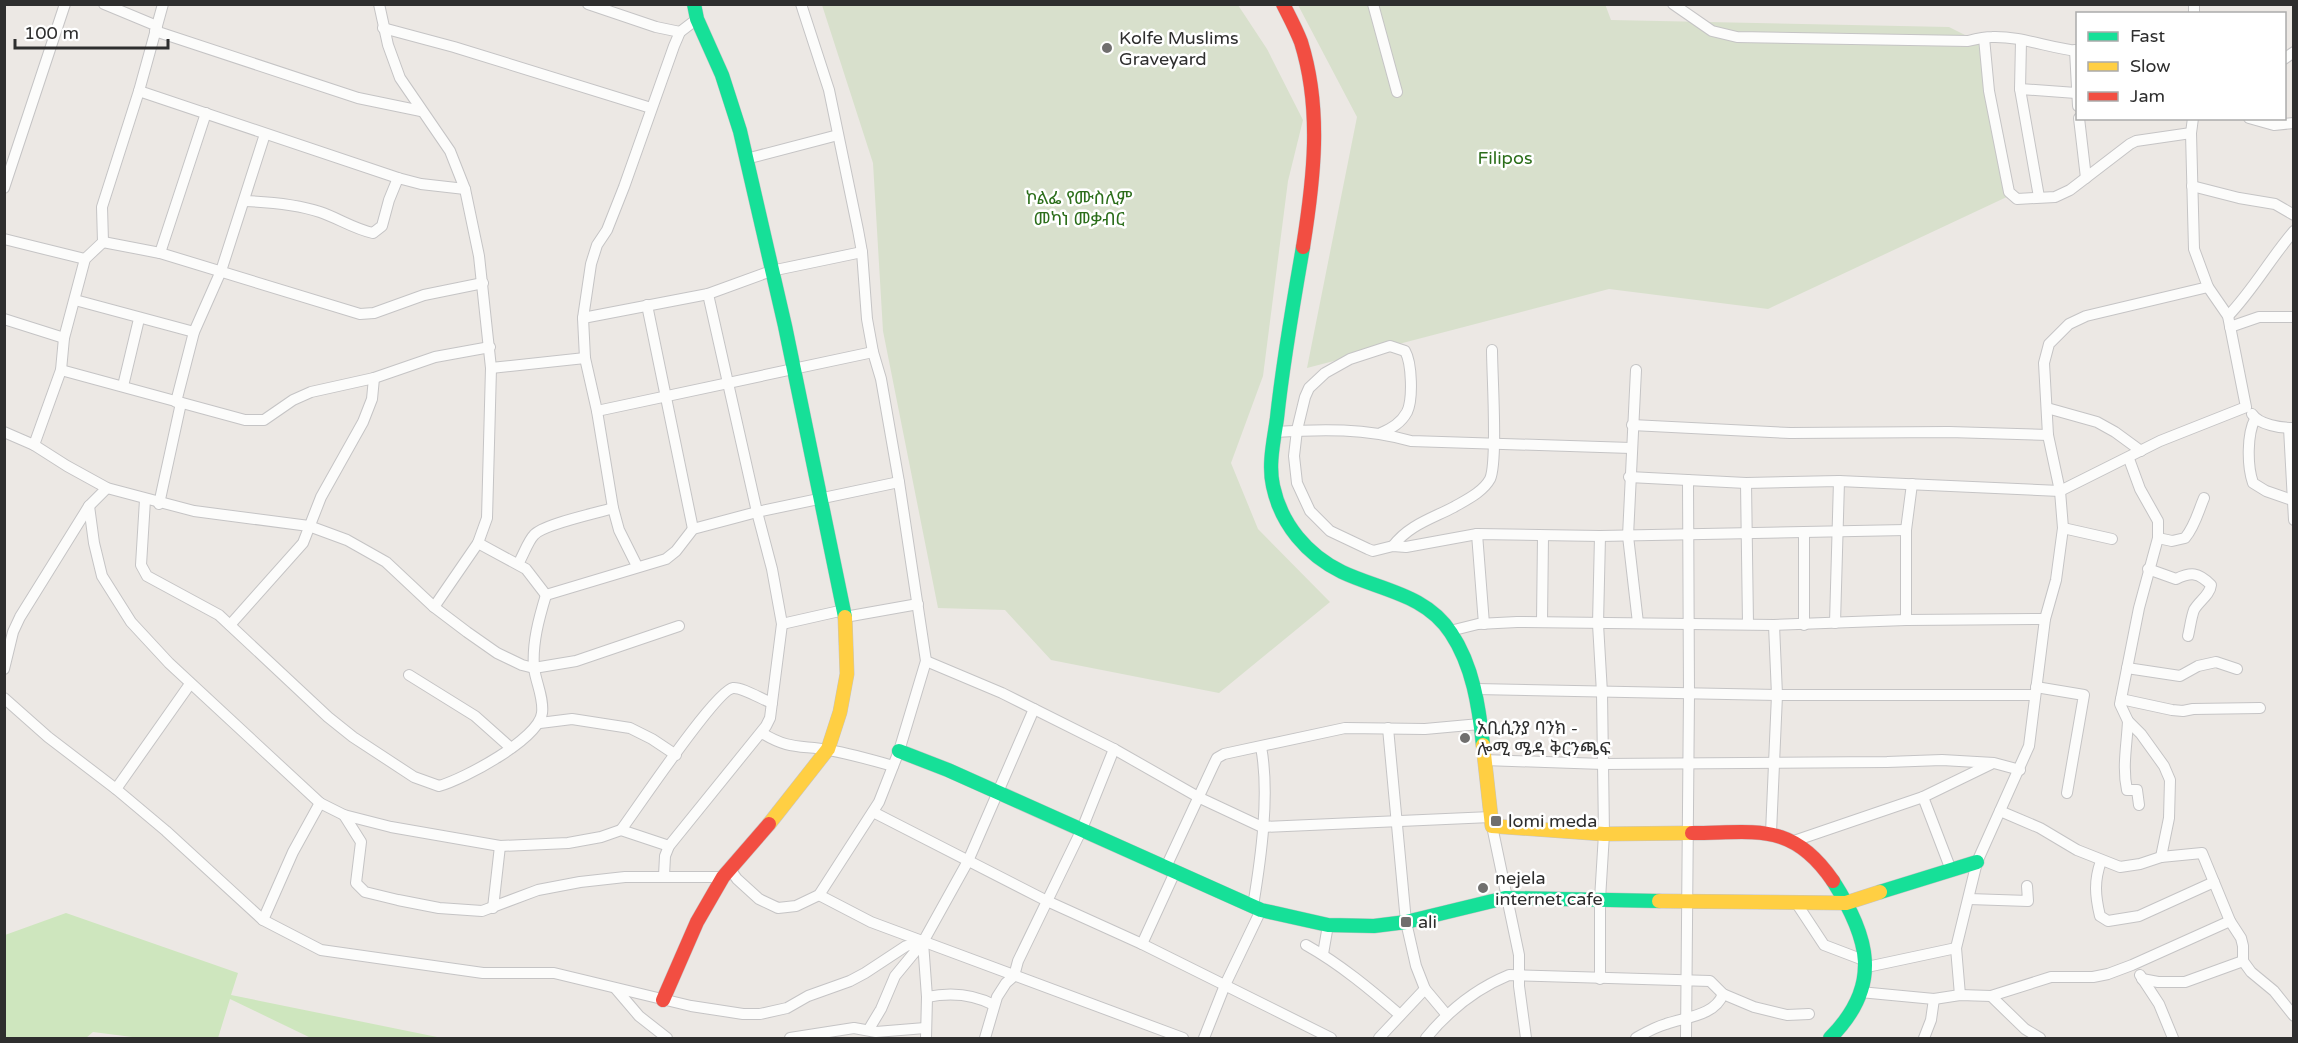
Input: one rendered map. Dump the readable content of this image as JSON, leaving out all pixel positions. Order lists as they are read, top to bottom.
{
  "parks": ["Filipos", "ኮልፌ የሙስሊም መካነ መቃብር"],
  "places": {
    "other": ["Kolfe Muslims Graveyard", "አቢሲንያ ባንክ - ሎሚ ሜዳ ቅርንጫፍ", "nejela internet cafe"],
    "transit": ["lomi meda", "ali"]
  },
  "legend": ["Fast", "Slow", "Jam"],
  "scale_bar": "100 m"
}
